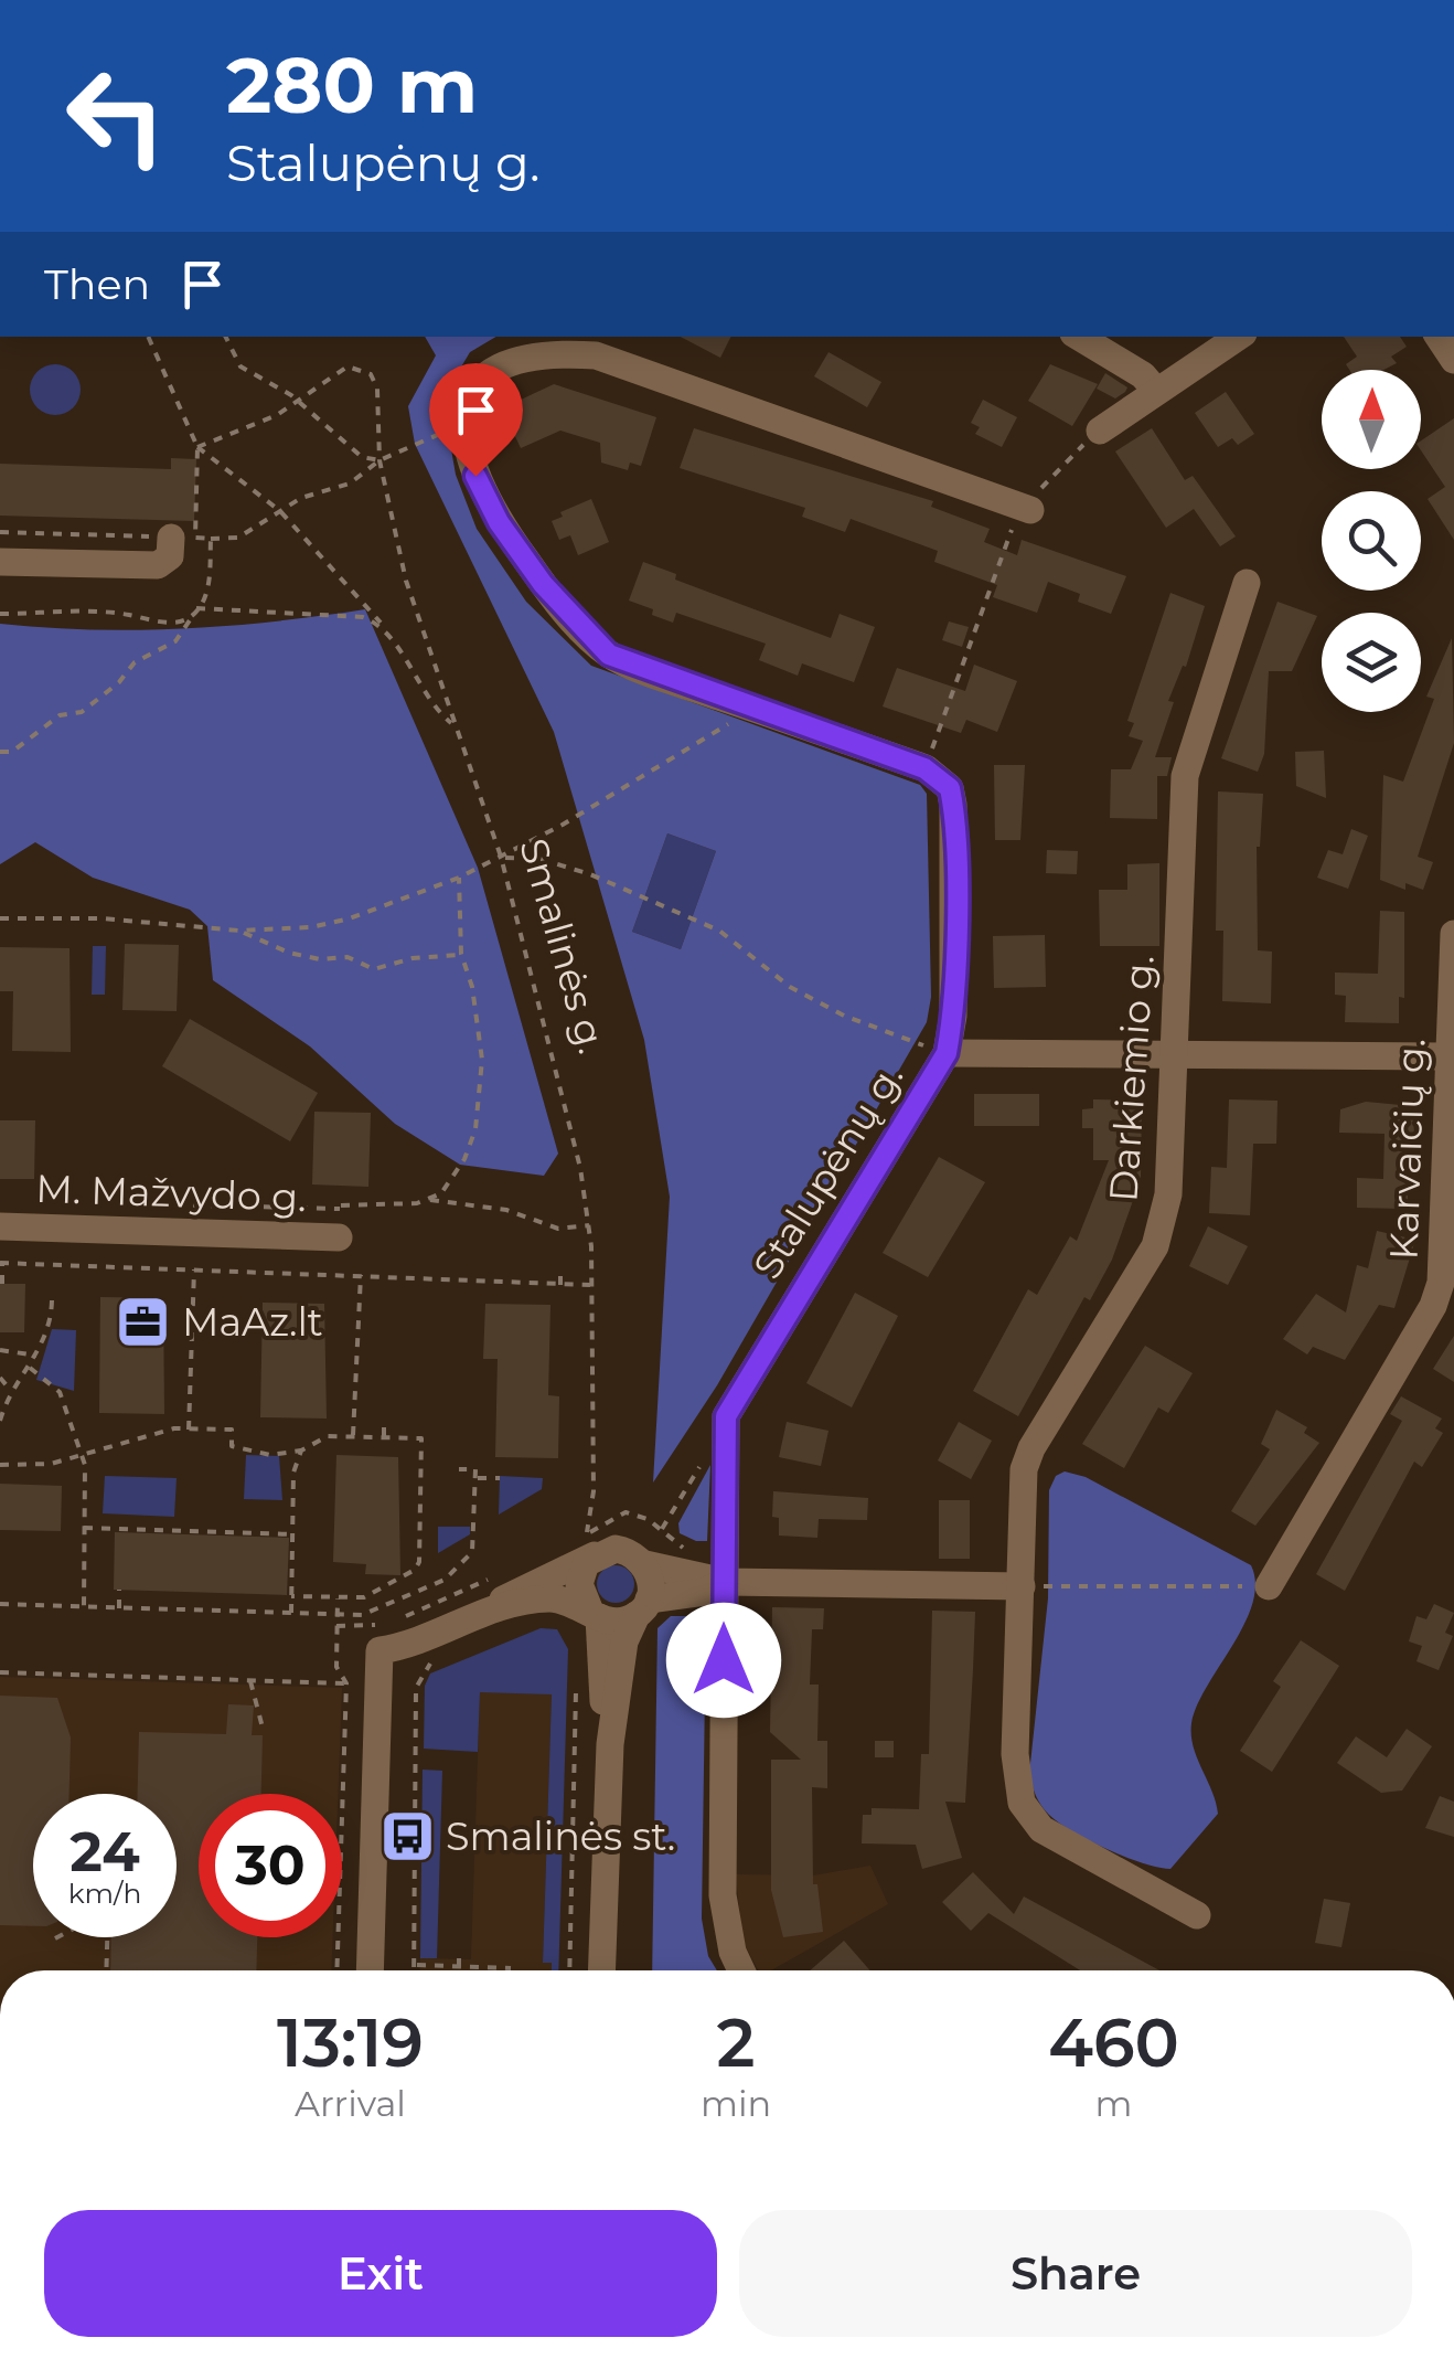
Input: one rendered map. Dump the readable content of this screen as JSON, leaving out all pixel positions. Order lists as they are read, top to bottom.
{
  "streets": {
    "street": [
      "Darkiemio g.",
      "Karvaičių g.",
      "Stalupėnų g.",
      "M. Mažvydo g."
    ],
    "path": ["Smalinės g."]
  },
  "places": {
    "office": ["MaAz.lt"],
    "bus stop": ["Smalinės st."]
  },
  "north": "top",
  "page": {
    "turn": ["280 m", "Stalupėnų g."],
    "then": "Then",
    "speed": "24 km/h",
    "limit": "30",
    "eta": [
      "13:19",
      "Arrival",
      "2",
      "min",
      "460",
      "m"
    ],
    "buttons": ["Exit", "Share"]
  }
}
